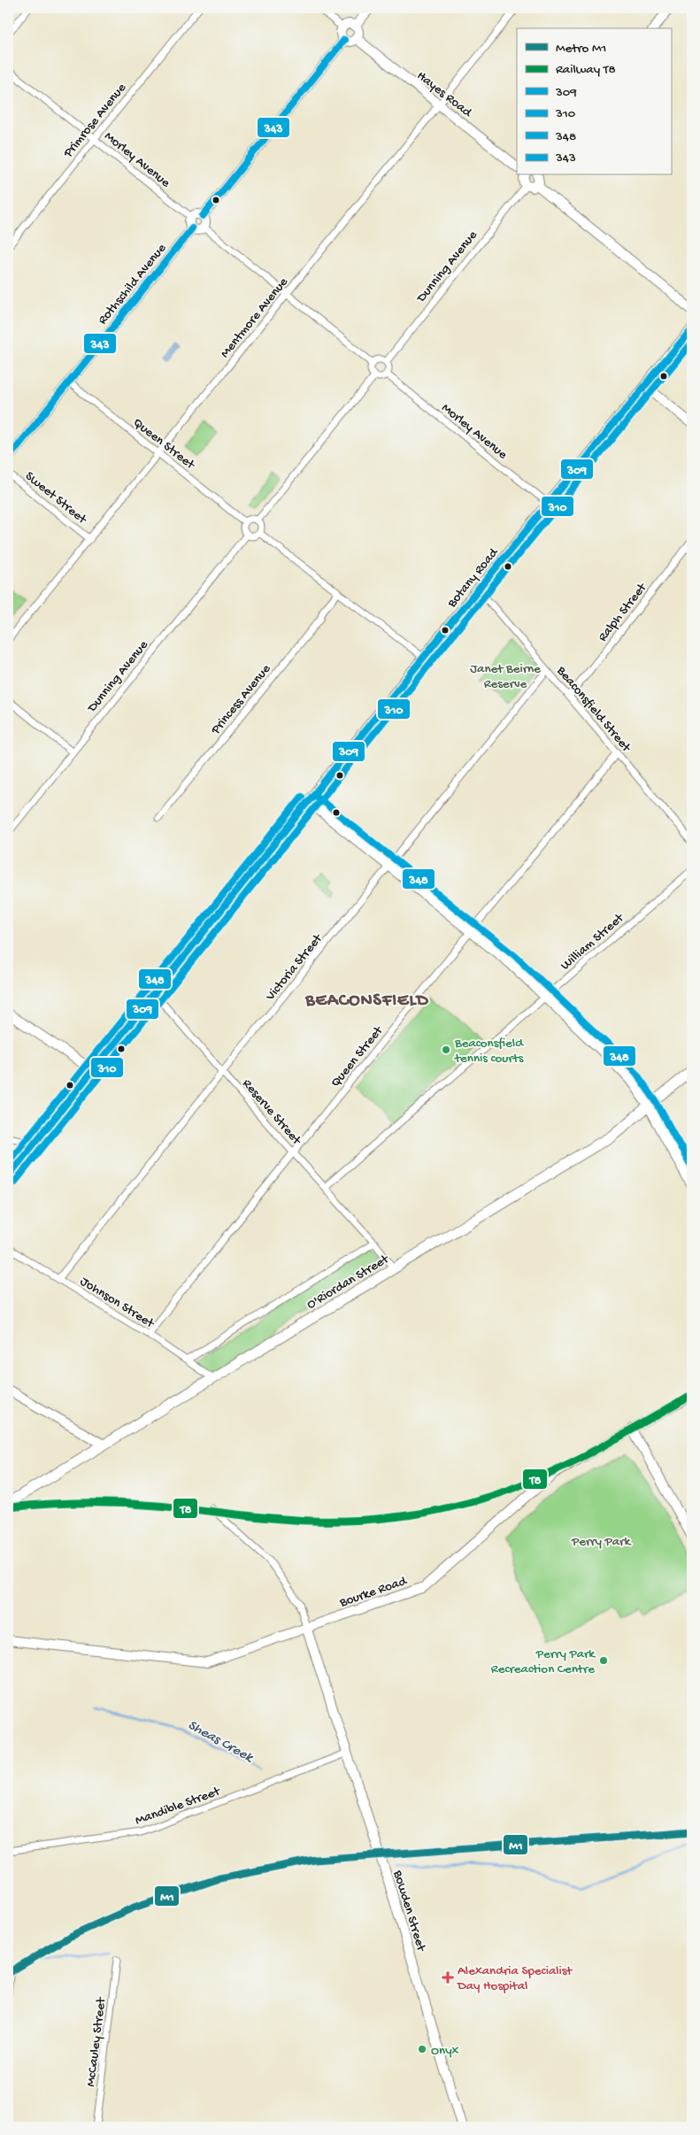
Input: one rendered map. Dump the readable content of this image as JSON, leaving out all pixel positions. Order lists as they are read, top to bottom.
{
  "streets": {
    "main road": ["Botany Road", "O'Riordan Street"],
    "street": [
      "Hayes Road",
      "Primrose Avenue",
      "Morley Avenue",
      "Dunning Avenue",
      "Rothschild Avenue",
      "Mentmore Avenue",
      "Queen Street",
      "Sweet Street",
      "Ralph Street",
      "Princess Avenue",
      "Beaconsfield Street",
      "William Street",
      "Victoria Street",
      "Reserve Street",
      "Johnson Street",
      "Bourke Road",
      "Mandible Street",
      "Bowden Street",
      "McCauley Street"
    ]
  },
  "crossings": [
    ["Hayes Road", "Mentmore Avenue"],
    ["Primrose Avenue", "Morley Avenue"],
    ["Morley Avenue", "Dunning Avenue"],
    ["Morley Avenue", "Rothschild Avenue"],
    ["Morley Avenue", "Botany Road"],
    ["Dunning Avenue", "Queen Street"],
    ["Rothschild Avenue", "Queen Street"],
    ["Mentmore Avenue", "Queen Street"],
    ["Mentmore Avenue", "Sweet Street"],
    ["Queen Street", "Beaconsfield Street"],
    ["Queen Street", "Reserve Street"],
    ["Queen Street", "Johnson Street"],
    ["Botany Road", "Beaconsfield Street"],
    ["Botany Road", "Reserve Street"],
    ["Ralph Street", "Beaconsfield Street"],
    ["Beaconsfield Street", "Victoria Street"],
    ["William Street", "Reserve Street"],
    ["Victoria Street", "Reserve Street"],
    ["Victoria Street", "Johnson Street"],
    ["Reserve Street", "O'Riordan Street"],
    ["O'Riordan Street", "Johnson Street"],
    ["Bourke Road", "Bowden Street"],
    ["Mandible Street", "Bowden Street"]
  ],
  "districts": ["BEACONSFIELD"],
  "water": ["Sheas Creek"],
  "parks": ["Janet Beirne Reserve", "Perry Park"],
  "places": {
    "other": ["Beaconsfield tennis courts", "Perry Park Recreaction Centre", "Onyx"],
    "health": ["Alexandria Specialist Day Hospital"]
  },
  "lines": [
    "transit line 343",
    "transit line 309",
    "transit line 310",
    "transit line 348",
    "rail line T8",
    "metro line M1"
  ],
  "legend": [
    "Metro M1",
    "Railway T8",
    "309",
    "310",
    "348",
    "343"
  ]
}
